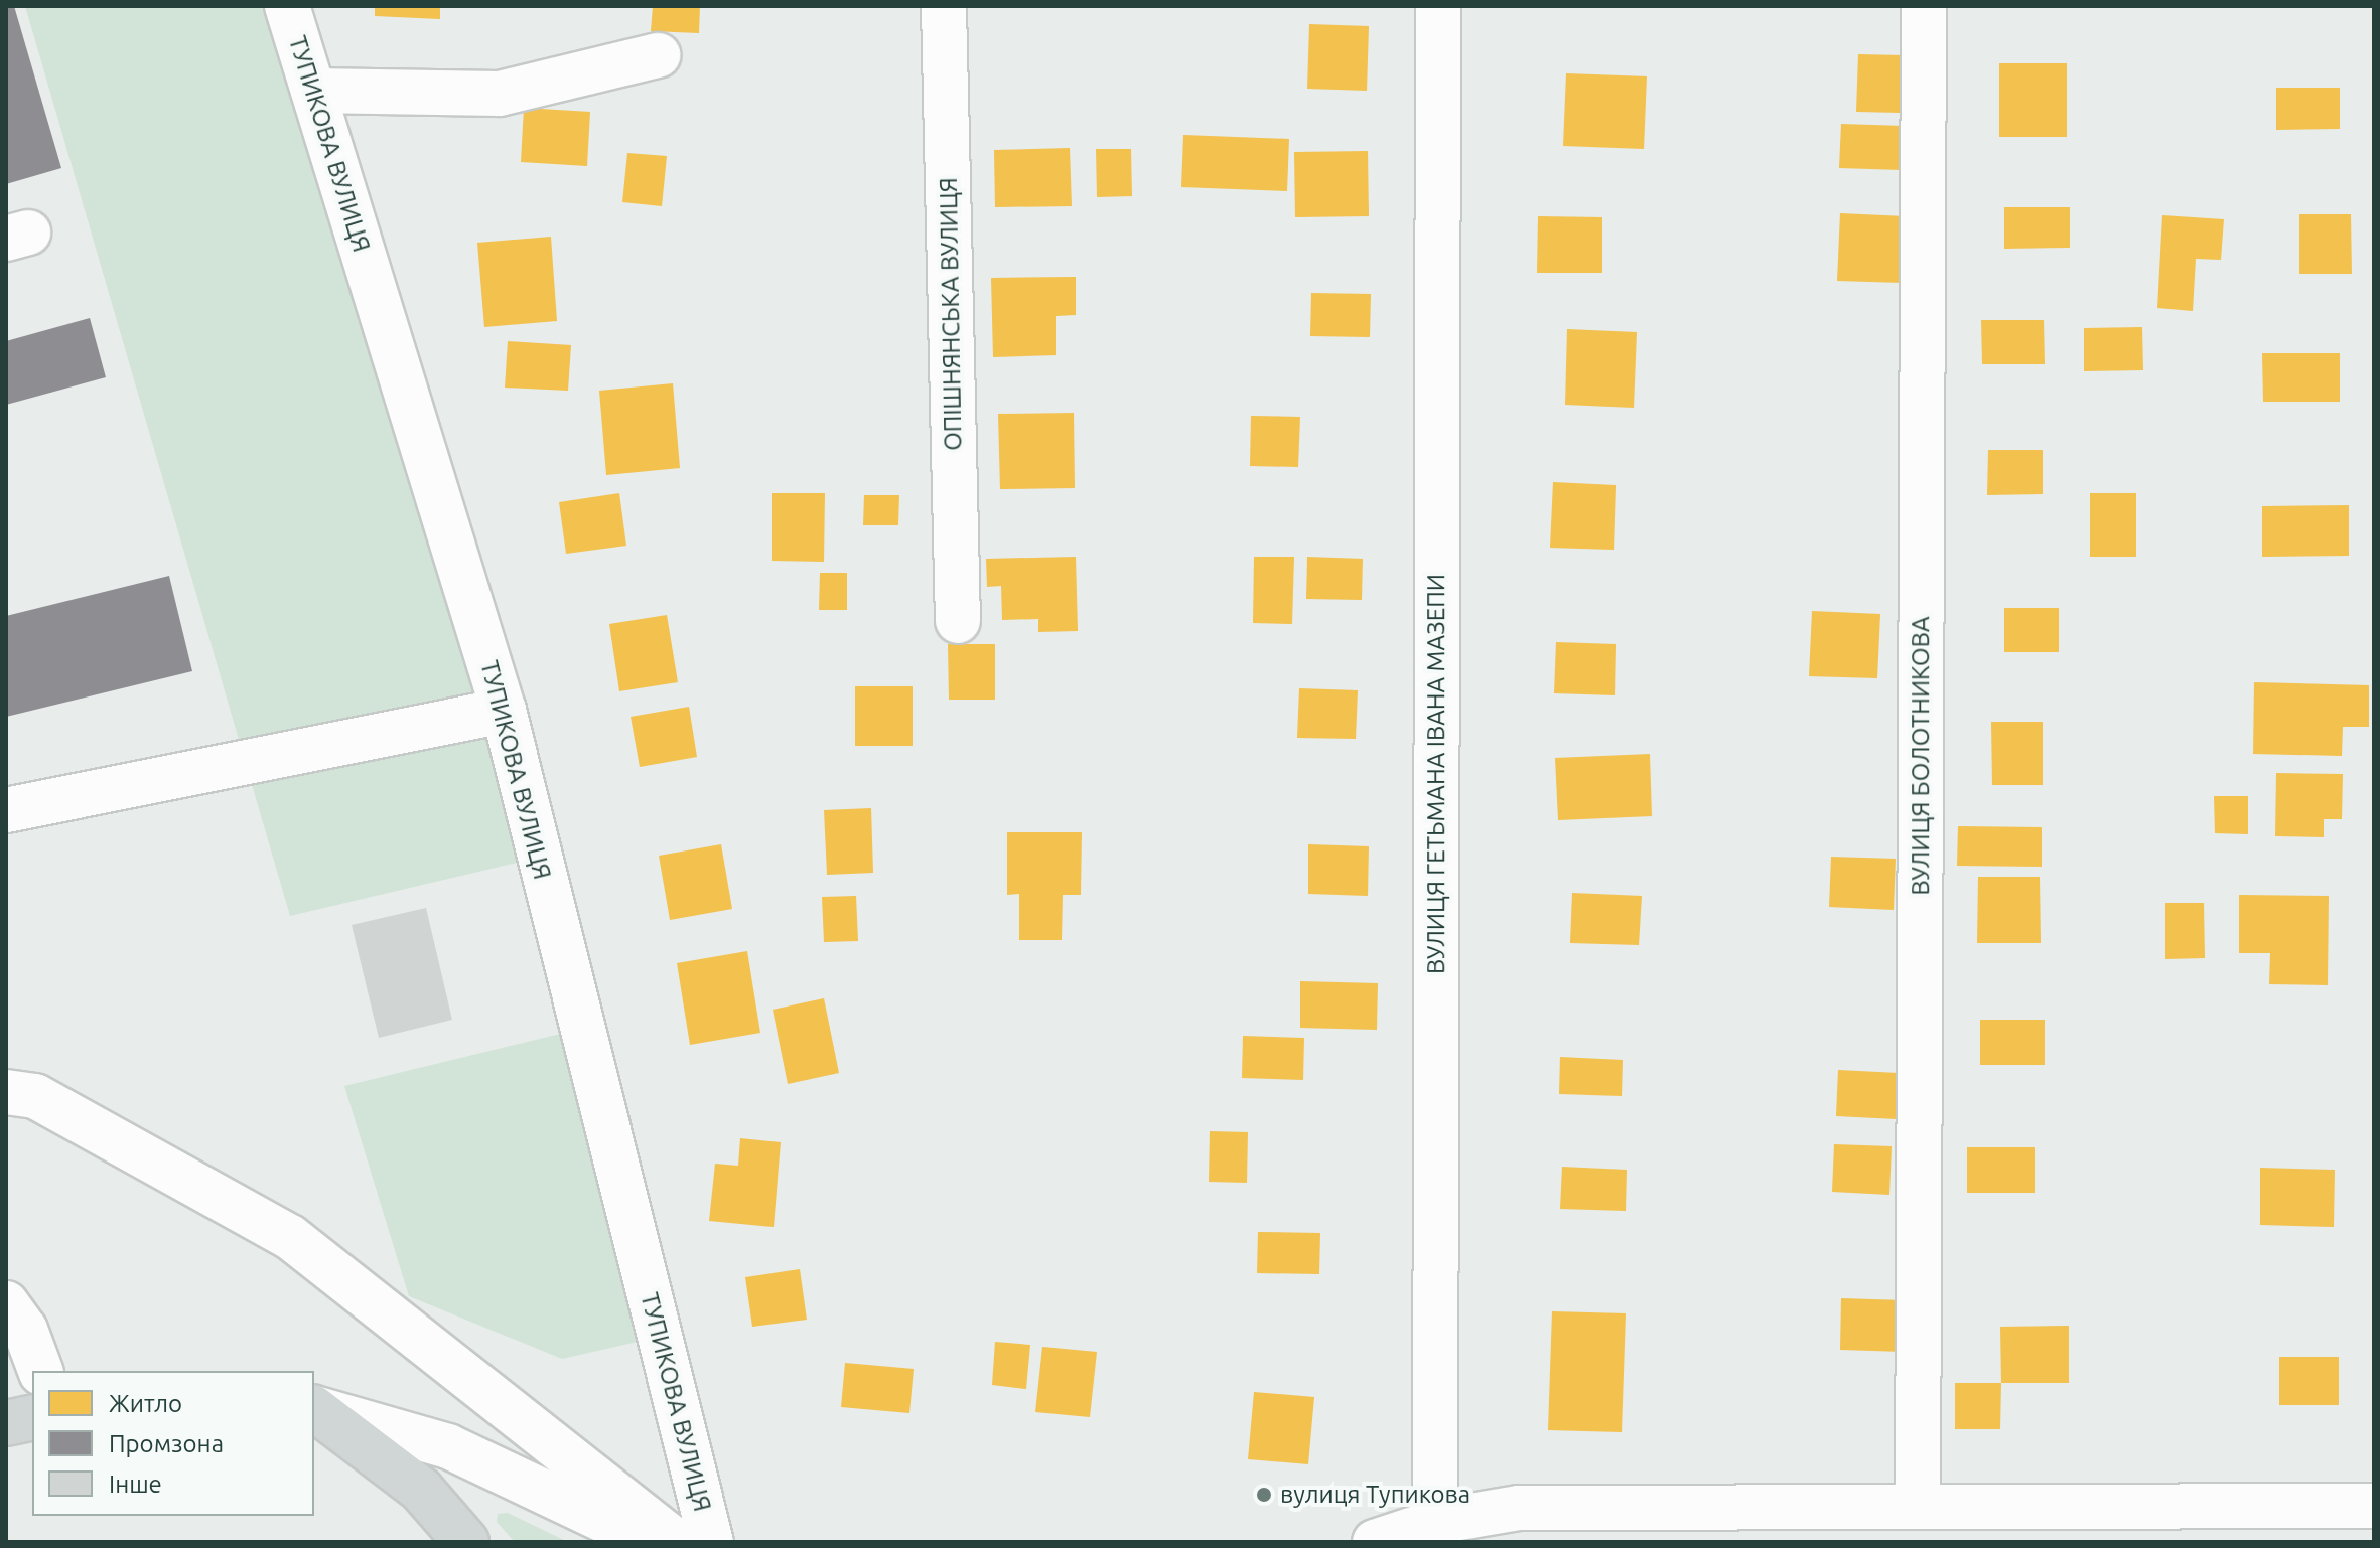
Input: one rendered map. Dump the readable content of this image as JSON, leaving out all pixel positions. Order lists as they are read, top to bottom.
{
  "streets": {
    "street": [
      "ТУПИКОВА ВУЛИЦЯ",
      "ОПІШНЯНСЬКА ВУЛИЦЯ",
      "ВУЛИЦЯ БОЛОТНИКОВА",
      "ВУЛИЦЯ ГЕТЬМАНА ІВАНА МАЗЕПИ"
    ]
  },
  "places": ["вулиця Тупикова"],
  "legend": ["Житло", "Промзона", "Інше"]
}
